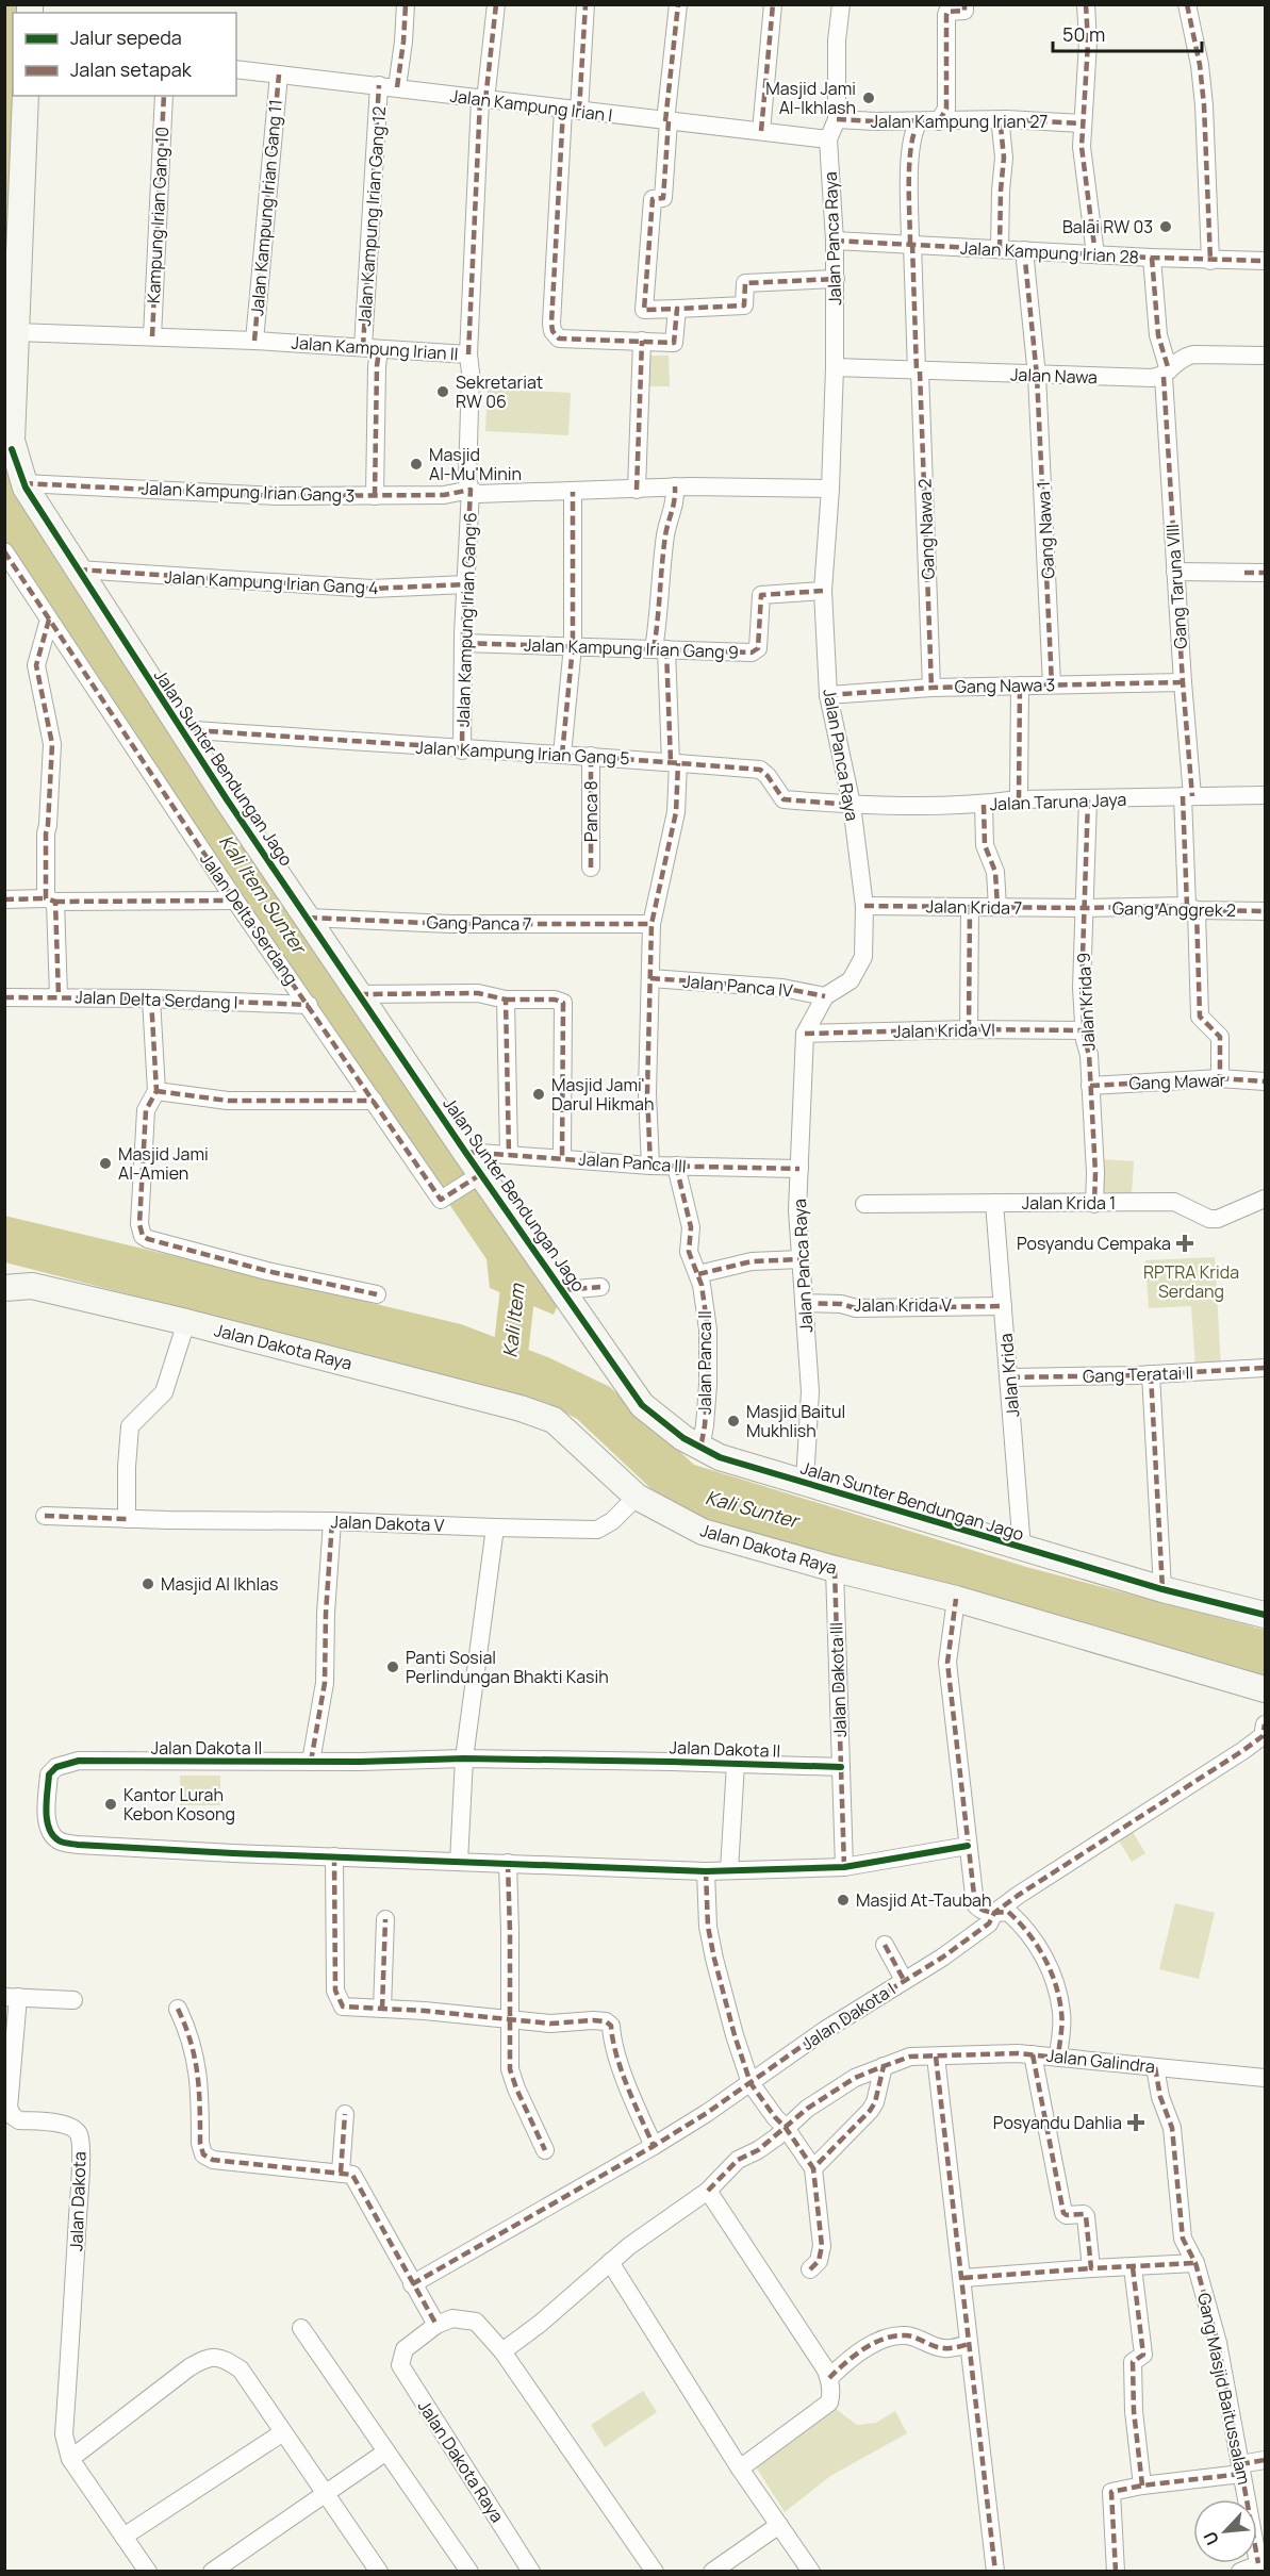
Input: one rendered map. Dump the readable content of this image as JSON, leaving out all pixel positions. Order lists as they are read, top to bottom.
{
  "streets": {
    "street": [
      "Jalan Kampung Irian I",
      "Jalan Kampung Irian 27",
      "Jalan Kampung Irian Gang 11",
      "Kampung Irian Gang 10",
      "Jalan Kampung Irian Gang 12",
      "Jalan Panca Raya",
      "Jalan Kampung Irian 28",
      "Jalan Kampung Irian II",
      "Jalan Nawa",
      "Jalan Kampung Irian Gang 3",
      "Gang Nawa 2",
      "Gang Nawa 1",
      "Jalan Kampung Irian Gang 4",
      "Gang Taruna VIII",
      "Jalan Kampung Irian Gang 6",
      "Jalan Kampung Irian Gang 9",
      "Gang Nawa 3",
      "Jalan Kampung Irian Gang 5",
      "Jalan Sunter Bendungan Jago",
      "Jalan Taruna Jaya",
      "Panca 8",
      "Jalan Krida 7",
      "Gang Anggrek 2",
      "Jalan Delta Serdang",
      "Gang Panca 7",
      "Jalan Panca IV",
      "Jalan Delta Serdang I",
      "Jalan Krida 9",
      "Jalan Krida VI",
      "Gang Mawar",
      "Jalan Panca III",
      "Jalan Krida 1",
      "Jalan Krida V",
      "Jalan Dakota Raya",
      "Jalan Panca II",
      "Gang Teratai II",
      "Jalan Krida",
      "Jalan Dakota V",
      "Jalan Dakota III",
      "Jalan Dakota II",
      "Jalan Dakota I",
      "Jalan Galindra",
      "Jalan Dakota",
      "Gang Masjid Baitussalam"
    ]
  },
  "crossings": [
    ["Jalan Kampung Irian I", "Jalan Kampung Irian Gang 11"],
    ["Jalan Kampung Irian I", "Jalan Kampung Irian Gang 12"],
    ["Jalan Kampung Irian I", "Jalan Panca Raya"],
    ["Jalan Kampung Irian 27", "Jalan Panca Raya"],
    ["Jalan Kampung Irian 27", "Gang Nawa 2"],
    ["Jalan Kampung Irian Gang 11", "Jalan Kampung Irian II"],
    ["Kampung Irian Gang 10", "Jalan Kampung Irian II"],
    ["Jalan Kampung Irian Gang 12", "Jalan Kampung Irian II"],
    ["Jalan Kampung Irian Gang 12", "Jalan Kampung Irian Gang 3"],
    ["Jalan Panca Raya", "Jalan Kampung Irian 28"],
    ["Jalan Panca Raya", "Jalan Nawa"],
    ["Jalan Panca Raya", "Jalan Kampung Irian Gang 9"],
    ["Jalan Panca Raya", "Gang Nawa 3"],
    ["Jalan Panca Raya", "Jalan Kampung Irian Gang 5"],
    ["Jalan Panca Raya", "Jalan Sunter Bendungan Jago"],
    ["Jalan Panca Raya", "Jalan Taruna Jaya"],
    ["Jalan Panca Raya", "Jalan Krida 7"],
    ["Jalan Panca Raya", "Jalan Panca IV"],
    ["Jalan Panca Raya", "Jalan Krida VI"],
    ["Jalan Panca Raya", "Jalan Panca III"],
    ["Jalan Panca Raya", "Jalan Krida V"],
    ["Jalan Kampung Irian 28", "Gang Nawa 2"],
    ["Jalan Kampung Irian 28", "Gang Nawa 1"],
    ["Jalan Kampung Irian 28", "Gang Taruna VIII"],
    ["Jalan Kampung Irian II", "Jalan Kampung Irian Gang 3"],
    ["Jalan Kampung Irian II", "Jalan Kampung Irian Gang 6"],
    ["Jalan Nawa", "Gang Nawa 2"],
    ["Jalan Nawa", "Gang Nawa 1"],
    ["Jalan Nawa", "Gang Taruna VIII"],
    ["Jalan Kampung Irian Gang 3", "Jalan Kampung Irian Gang 6"],
    ["Jalan Kampung Irian Gang 3", "Jalan Sunter Bendungan Jago"],
    ["Gang Nawa 2", "Gang Nawa 3"],
    ["Gang Nawa 1", "Gang Nawa 3"],
    ["Jalan Kampung Irian Gang 4", "Jalan Kampung Irian Gang 6"],
    ["Jalan Kampung Irian Gang 4", "Jalan Sunter Bendungan Jago"],
    ["Gang Taruna VIII", "Gang Nawa 3"],
    ["Gang Taruna VIII", "Jalan Taruna Jaya"],
    ["Gang Taruna VIII", "Gang Anggrek 2"],
    ["Gang Taruna VIII", "Gang Mawar"],
    ["Jalan Kampung Irian Gang 6", "Jalan Kampung Irian Gang 9"],
    ["Jalan Kampung Irian Gang 6", "Jalan Kampung Irian Gang 5"],
    ["Jalan Kampung Irian Gang 5", "Jalan Sunter Bendungan Jago"],
    ["Jalan Kampung Irian Gang 5", "Jalan Taruna Jaya"],
    ["Jalan Kampung Irian Gang 5", "Panca 8"],
    ["Jalan Sunter Bendungan Jago", "Jalan Delta Serdang"],
    ["Jalan Sunter Bendungan Jago", "Gang Panca 7"],
    ["Jalan Sunter Bendungan Jago", "Jalan Panca III"],
    ["Jalan Sunter Bendungan Jago", "Jalan Panca II"],
    ["Jalan Sunter Bendungan Jago", "Jalan Krida"],
    ["Jalan Taruna Jaya", "Jalan Krida 9"],
    ["Jalan Krida 7", "Gang Anggrek 2"],
    ["Jalan Krida 7", "Jalan Krida 9"],
    ["Gang Anggrek 2", "Jalan Krida 9"],
    ["Jalan Delta Serdang", "Jalan Delta Serdang I"],
    ["Jalan Krida 9", "Jalan Krida VI"],
    ["Jalan Krida 9", "Gang Mawar"],
    ["Jalan Krida 9", "Jalan Krida 1"],
    ["Jalan Panca III", "Jalan Panca II"],
    ["Jalan Krida 1", "Jalan Krida"],
    ["Jalan Krida V", "Jalan Krida"],
    ["Jalan Dakota Raya", "Jalan Dakota V"],
    ["Jalan Dakota Raya", "Jalan Dakota III"],
    ["Gang Teratai II", "Jalan Krida"],
    ["Jalan Dakota III", "Jalan Dakota II"],
    ["Jalan Galindra", "Gang Masjid Baitussalam"]
  ],
  "water": ["Kali Item Sunter", "Kali Item", "Kali Sunter"],
  "parks": ["RPTRA Krida Serdang"],
  "places": {
    "other": [
      "Masjid Jami Al-Ikhlash",
      "Balai RW 03",
      "Sekretariat RW 06",
      "Masjid Al-Mu'Minin",
      "Masjid Jami' Darul Hikmah",
      "Masjid Jami Al-Amien",
      "Masjid Baitul Mukhlish",
      "Masjid Al Ikhlas",
      "Panti Sosial Perlindungan Bhakti Kasih",
      "Kantor Lurah Kebon Kosong",
      "Masjid At-Taubah"
    ],
    "health": ["Posyandu Cempaka", "Posyandu Dahlia"]
  },
  "legend": ["Jalur sepeda", "Jalan setapak"],
  "scale_bar": "50 m",
  "north": "bottom left"
}
